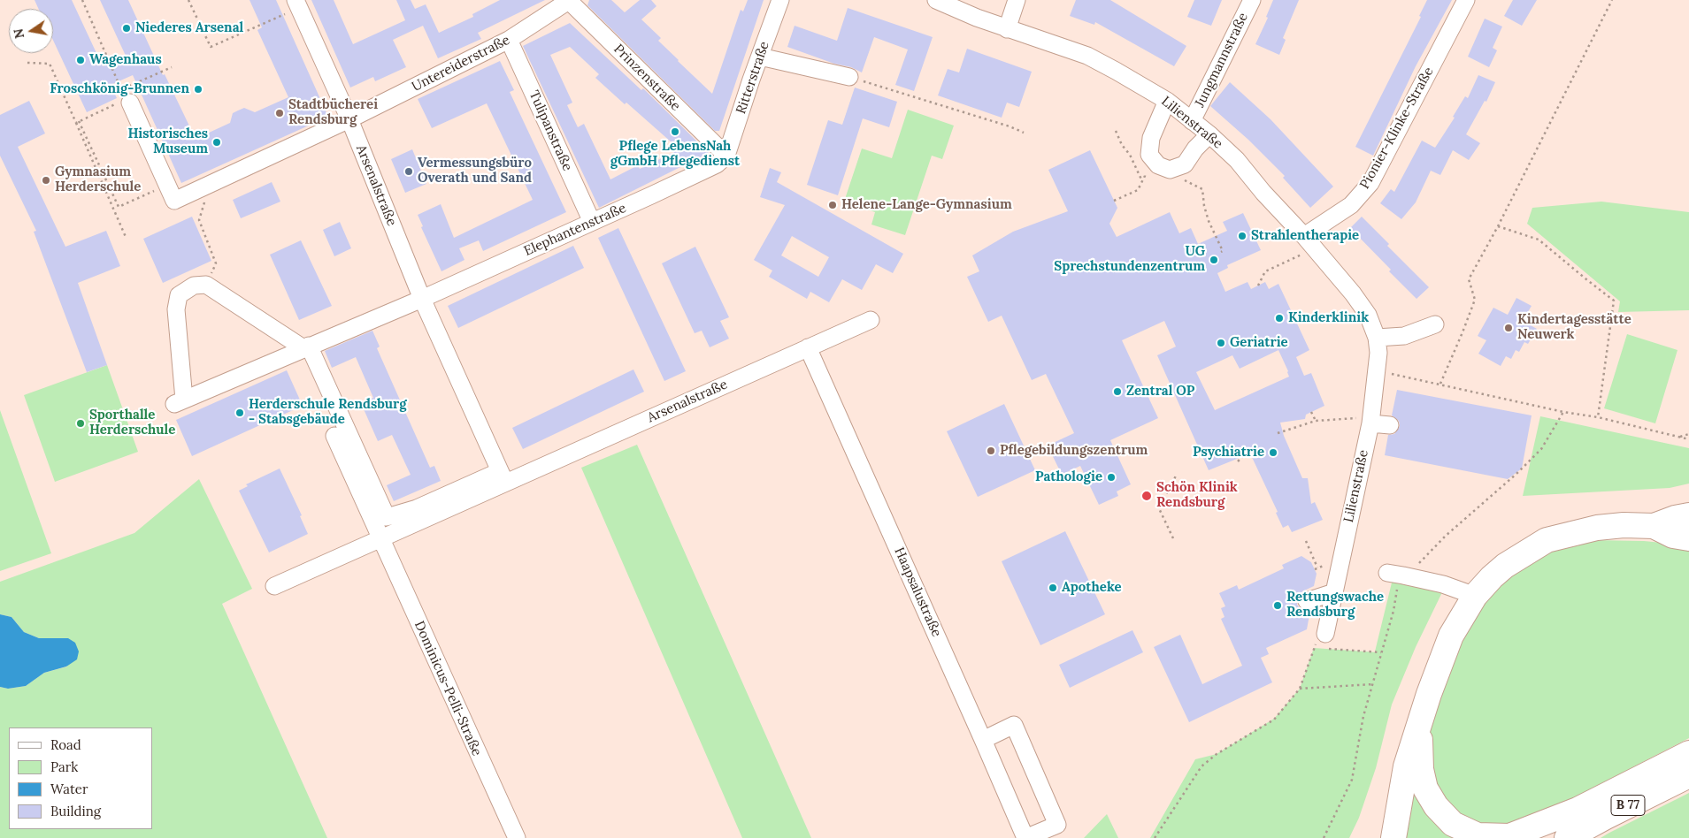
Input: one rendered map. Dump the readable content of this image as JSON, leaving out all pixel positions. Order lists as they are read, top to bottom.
{
  "streets": {
    "highway": ["B 77"],
    "street": [
      "Jungmannstraße",
      "Untereiderstraße",
      "Prinzenstraße",
      "Ritterstraße",
      "Lilienstraße",
      "Pionier-Klinke-Straße",
      "Tulipanstraße",
      "Arsenalstraße",
      "Elephantenstraße",
      "Haapsalustraße",
      "Dominicus-Pelli-Straße"
    ]
  },
  "crossings": [
    ["Jungmannstraße", "Lilienstraße"],
    ["Untereiderstraße", "Prinzenstraße"],
    ["Untereiderstraße", "Tulipanstraße"],
    ["Untereiderstraße", "Arsenalstraße"],
    ["Prinzenstraße", "Ritterstraße"],
    ["Prinzenstraße", "Elephantenstraße"],
    ["Ritterstraße", "Elephantenstraße"],
    ["Lilienstraße", "Pionier-Klinke-Straße"],
    ["Tulipanstraße", "Elephantenstraße"],
    ["Arsenalstraße", "Elephantenstraße"],
    ["Arsenalstraße", "Haapsalustraße"],
    ["Arsenalstraße", "Dominicus-Pelli-Straße"]
  ],
  "places": [
    "Niederes Arsenal",
    "Wagenhaus",
    "Froschkönig-Brunnen",
    "Stadtbücherei Rendsburg",
    "Pflege LebensNah gGmbH Pflegedienst",
    "Historisches Museum",
    "Vermessungsbüro Overath und Sand",
    "Gymnasium Herderschule",
    "Helene-Lange-Gymnasium",
    "Strahlentherapie",
    "UG Sprechstundenzentrum",
    "Kinderklinik",
    "Kindertagesstätte Neuwerk",
    "Geriatrie",
    "Zentral OP",
    "Herderschule Rendsburg - Stabsgebäude",
    "Sporthalle Herderschule",
    "Pflegebildungszentrum",
    "Psychiatrie",
    "Pathologie",
    "Schön Klinik Rendsburg",
    "Apotheke",
    "Rettungswache Rendsburg"
  ],
  "legend": [
    "Road",
    "Park",
    "Water",
    "Building"
  ],
  "north": "left"
}
